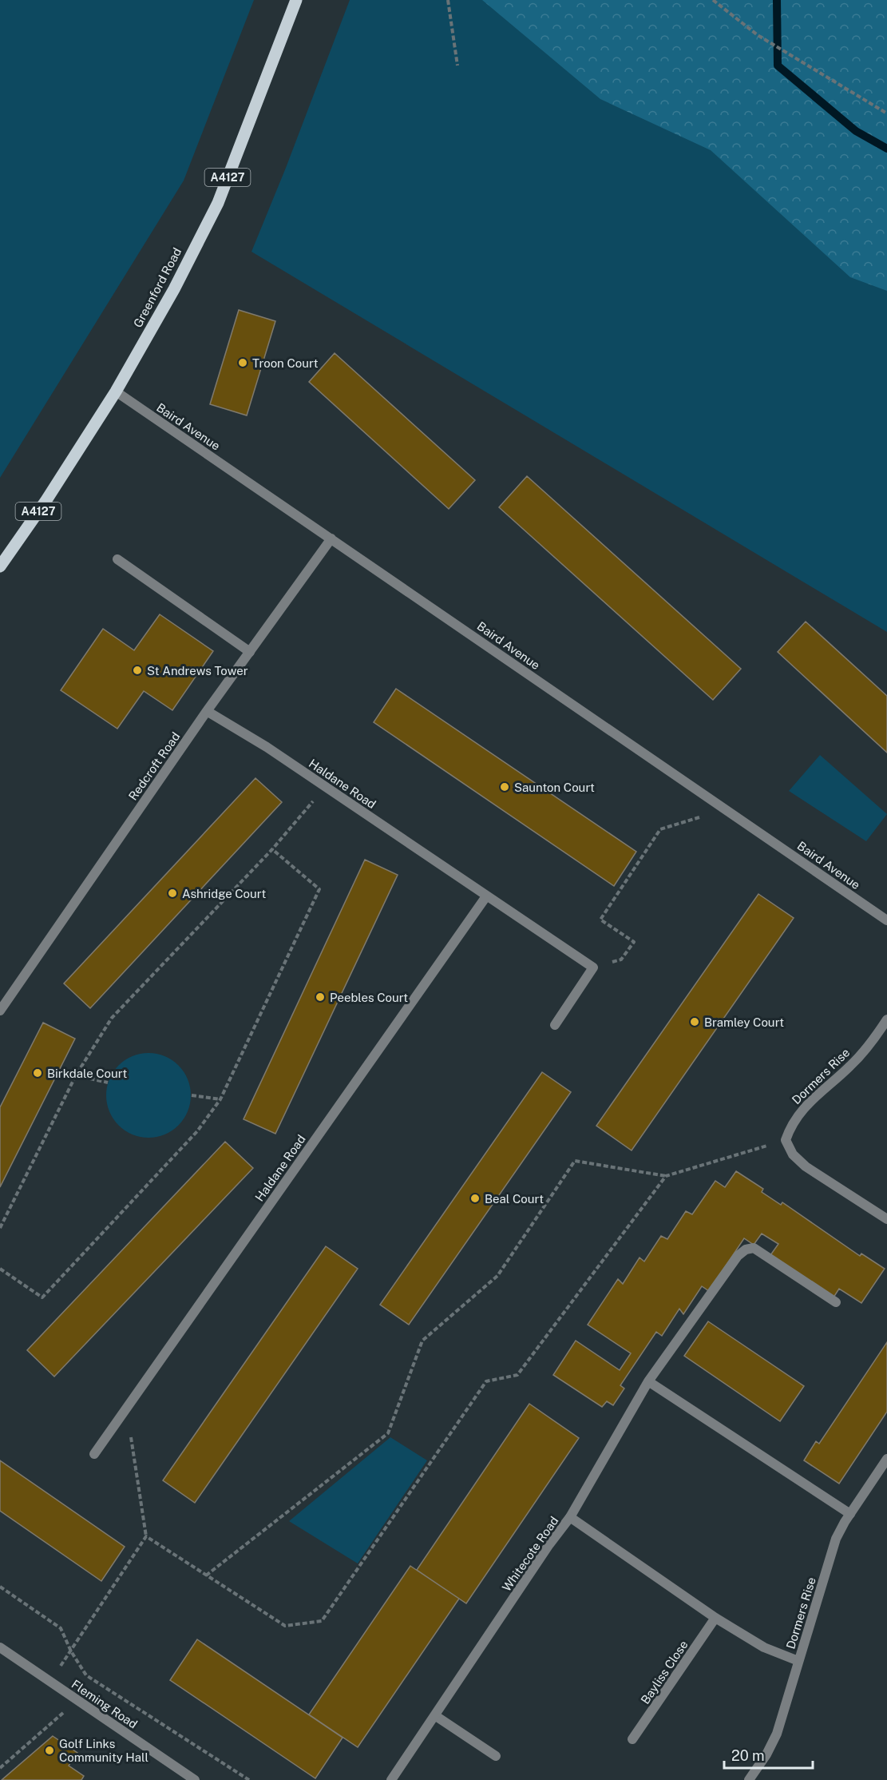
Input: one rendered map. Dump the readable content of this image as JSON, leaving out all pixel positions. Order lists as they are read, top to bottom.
{
  "streets": {
    "main road": ["A4127", "Greenford Road"],
    "street": [
      "Baird Avenue",
      "Redcroft Road",
      "Haldane Road",
      "Dormers Rise",
      "Whitecote Road",
      "Bayliss Close",
      "Fleming Road"
    ]
  },
  "crossings": [
    ["Greenford Road", "Baird Avenue"],
    ["Baird Avenue", "Redcroft Road"],
    ["Redcroft Road", "Haldane Road"],
    ["Dormers Rise", "Whitecote Road"],
    ["Whitecote Road", "Bayliss Close"]
  ],
  "places": [
    "Troon Court",
    "St Andrews Tower",
    "Saunton Court",
    "Ashridge Court",
    "Peebles Court",
    "Bramley Court",
    "Birkdale Court",
    "Beal Court",
    "Golf Links Community Hall"
  ],
  "scale_bar": "20 m"
}
